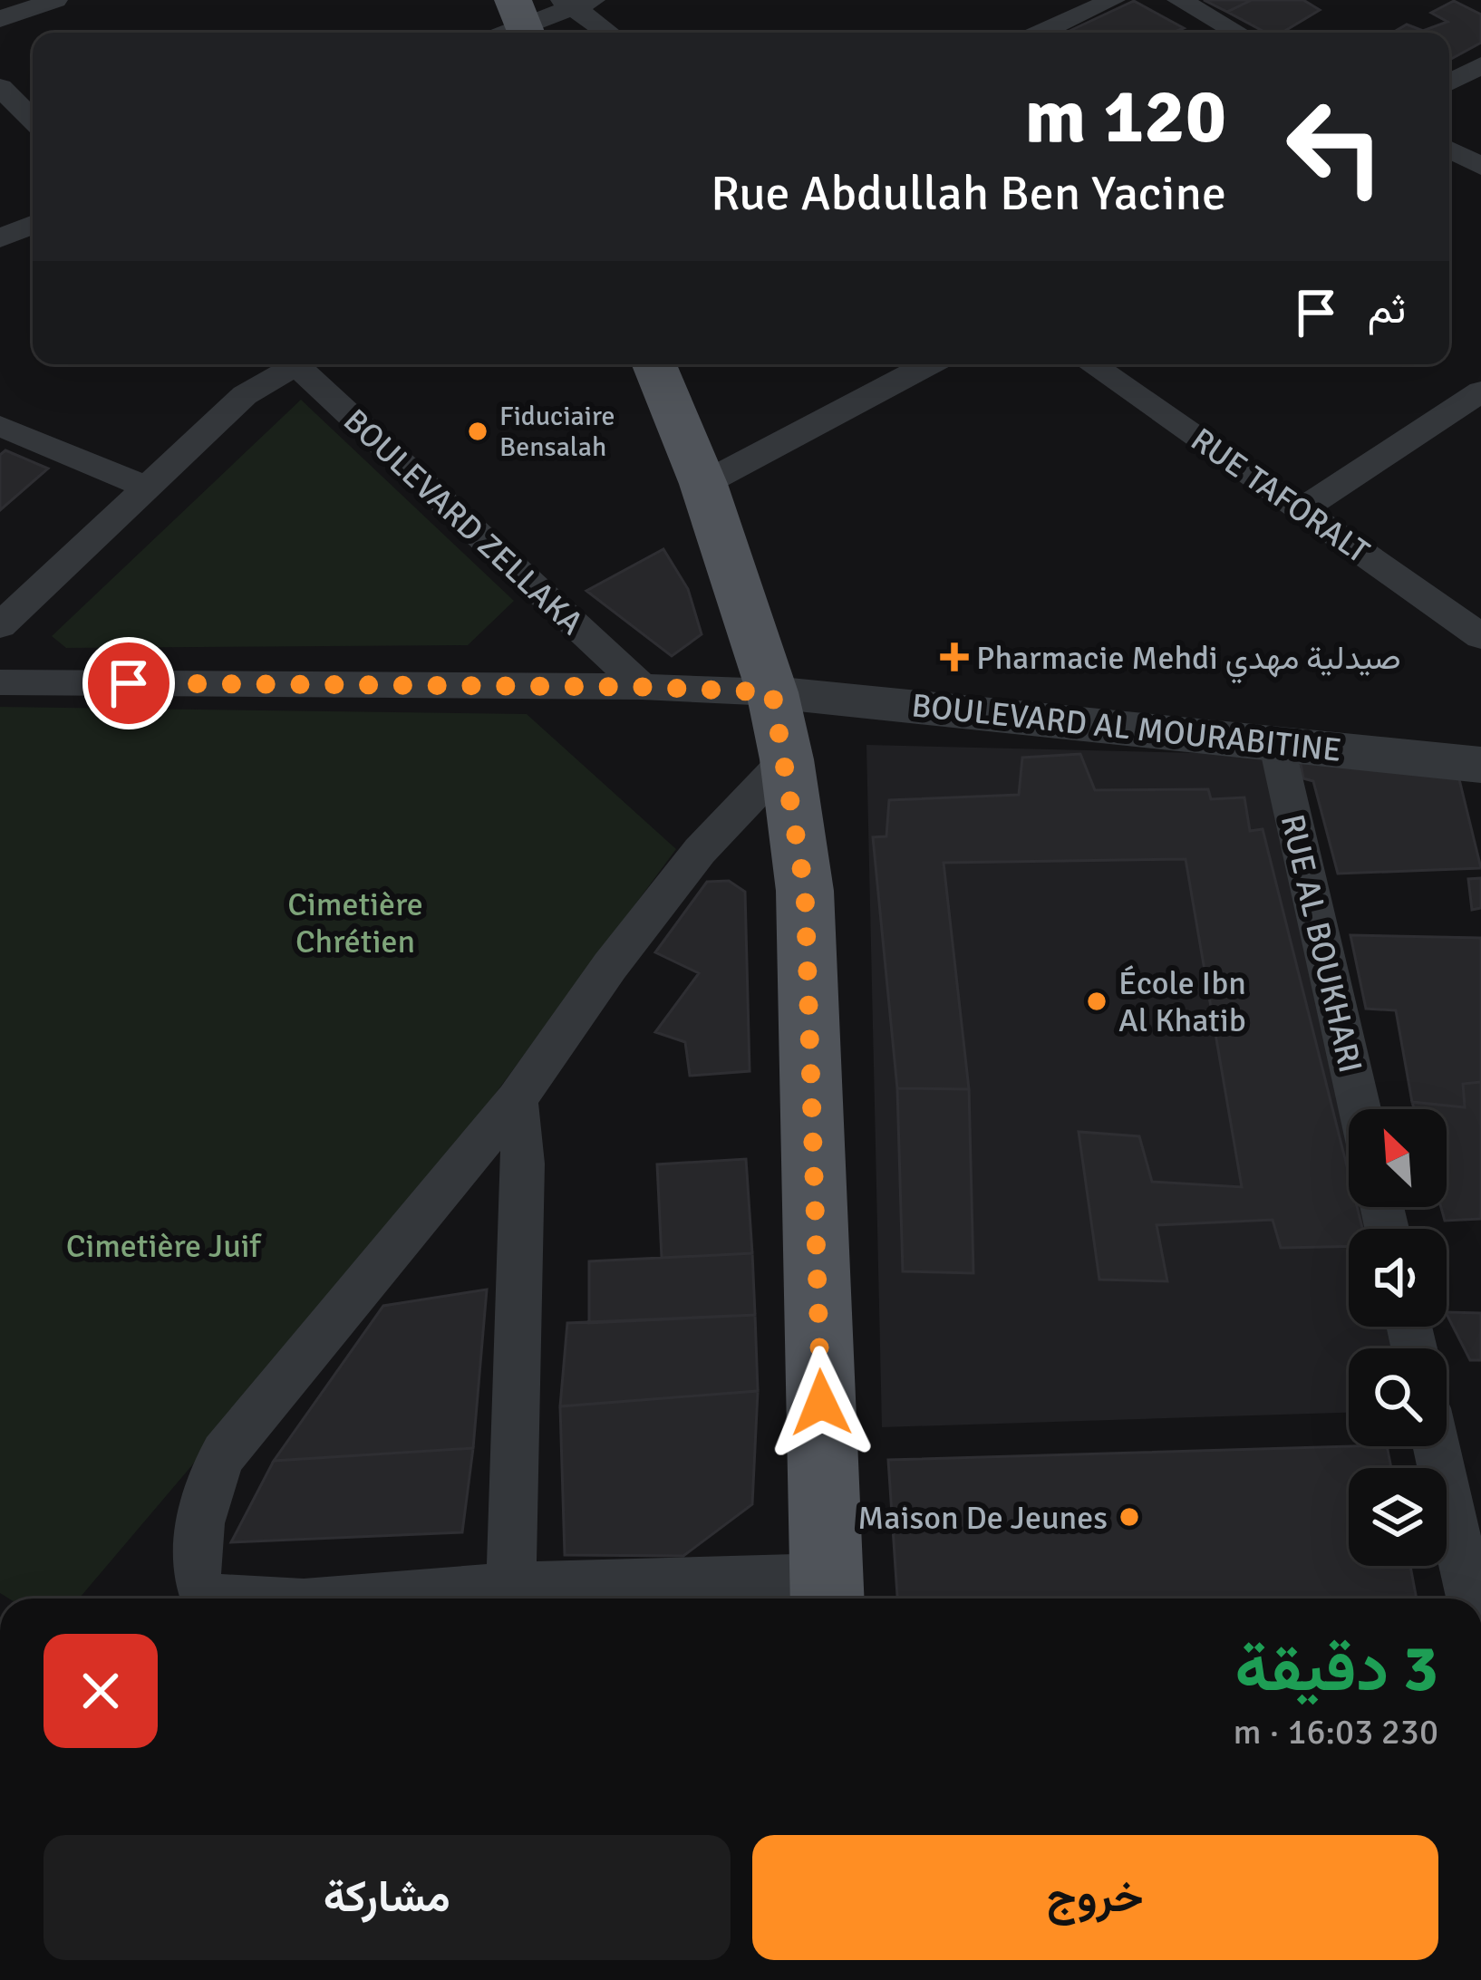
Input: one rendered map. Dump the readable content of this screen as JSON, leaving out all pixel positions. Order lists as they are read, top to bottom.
{
  "streets": {
    "street": [
      "RUE TAFORALT",
      "BOULEVARD ZELLAKA",
      "BOULEVARD AL MOURABITINE",
      "RUE AL BOUKHARI"
    ]
  },
  "crossings": [
    ["BOULEVARD AL MOURABITINE", "RUE AL BOUKHARI"]
  ],
  "parks": ["Cimetière Chrétien", "Cimetière Juif"],
  "places": {
    "other": ["Fiduciaire Bensalah", "École Ibn Al Khatib", "Maison De Jeunes"],
    "health": ["Pharmacie Mehdi صيدلية مهدي"]
  },
  "north": "top left",
  "page": {
    "turn": ["120 m", "Rue Abdullah Ben Yacine"],
    "then": "ثم",
    "heading": ["3 دقيقة", "230 m · 16:03"],
    "buttons": ["خروج", "مشاركة"]
  }
}
